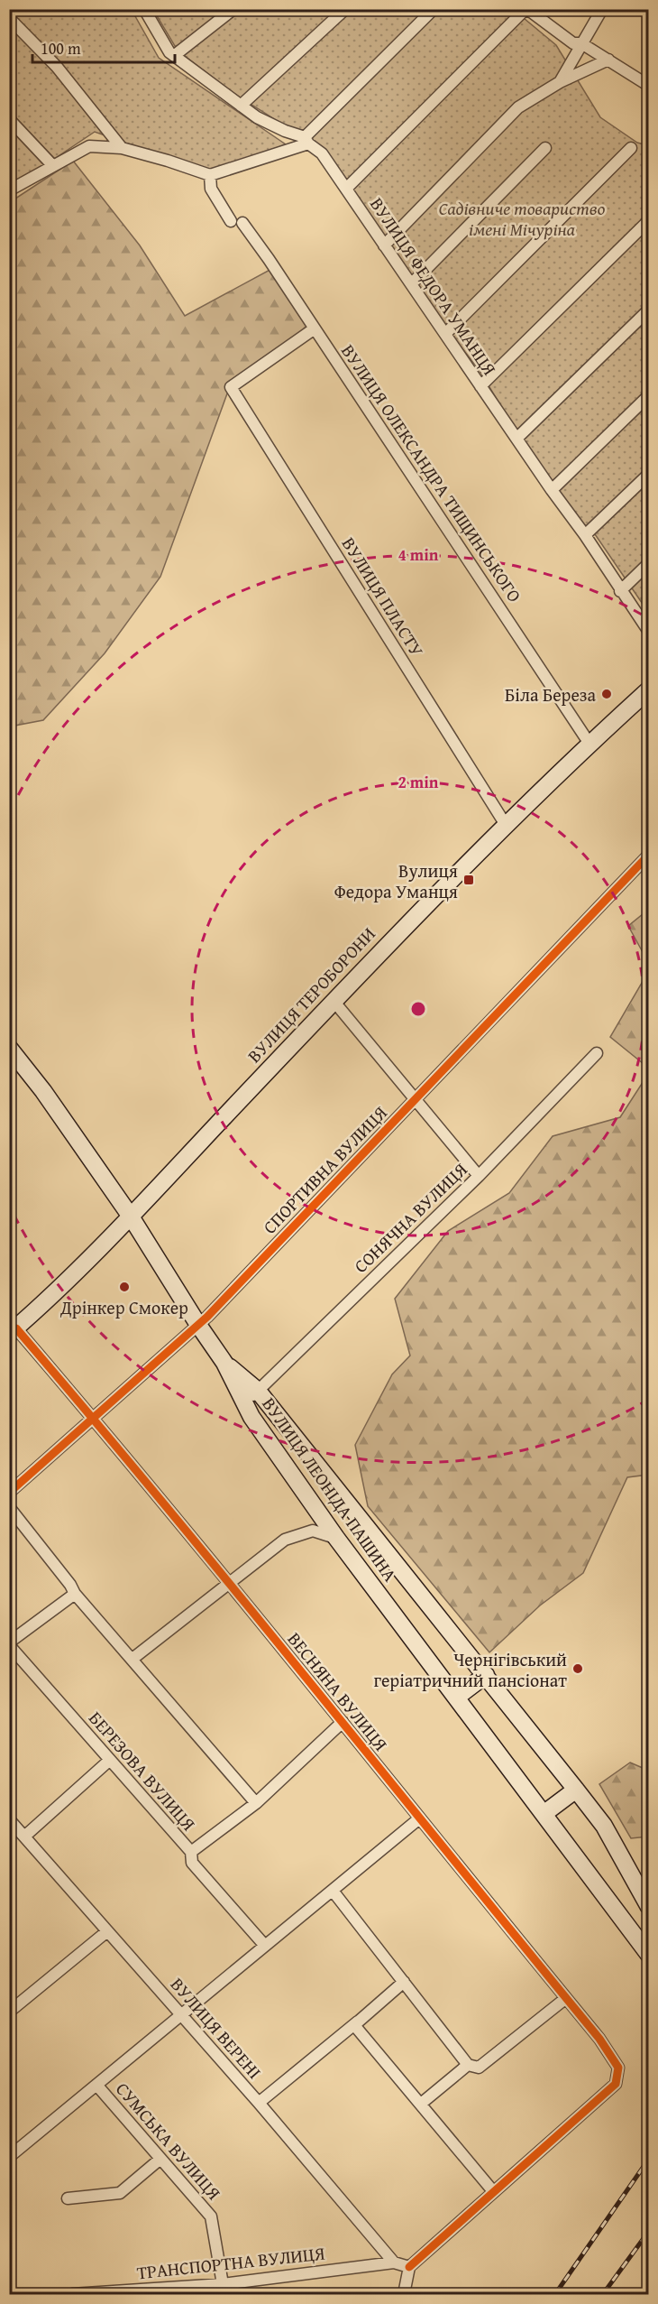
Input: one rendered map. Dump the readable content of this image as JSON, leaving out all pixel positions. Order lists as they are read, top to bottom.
{
  "streets": {
    "main road": ["ВУЛИЦЯ ТЕРОБОРОНИ", "ВУЛИЦЯ ЛЕОНІДА ПАШИНА"],
    "street": [
      "ВУЛИЦЯ ФЕДОРА УМАНЦЯ",
      "ВУЛИЦЯ ОЛЕКСАНДРА ТИЩИНСЬКОГО",
      "ВУЛИЦЯ ПЛАСТУ",
      "СПОРТИВНА ВУЛИЦЯ",
      "СОНЯЧНА ВУЛИЦЯ",
      "ВЕСНЯНА ВУЛИЦЯ",
      "БЕРЕЗОВА ВУЛИЦЯ",
      "ВУЛИЦЯ ВЕРЕНІ",
      "СУМСЬКА ВУЛИЦЯ",
      "ТРАНСПОРТНА ВУЛИЦЯ"
    ]
  },
  "crossings": [
    ["ВУЛИЦЯ ОЛЕКСАНДРА ТИЩИНСЬКОГО", "ВУЛИЦЯ ПЛАСТУ"],
    ["ВУЛИЦЯ ОЛЕКСАНДРА ТИЩИНСЬКОГО", "ВУЛИЦЯ ТЕРОБОРОНИ"],
    ["ВУЛИЦЯ ПЛАСТУ", "ВУЛИЦЯ ТЕРОБОРОНИ"],
    ["ВУЛИЦЯ ТЕРОБОРОНИ", "ВЕСНЯНА ВУЛИЦЯ"],
    ["СПОРТИВНА ВУЛИЦЯ", "ВЕСНЯНА ВУЛИЦЯ"],
    ["СОНЯЧНА ВУЛИЦЯ", "ВУЛИЦЯ ЛЕОНІДА ПАШИНА"],
    ["ВУЛИЦЯ ВЕРЕНІ", "ТРАНСПОРТНА ВУЛИЦЯ"],
    ["СУМСЬКА ВУЛИЦЯ", "ТРАНСПОРТНА ВУЛИЦЯ"]
  ],
  "parks": ["Садівниче товариство імені Мічуріна"],
  "places": {
    "other": ["Біла Береза", "Дрінкер Смокер", "Чернігівський геріатричний пансіонат"],
    "transit": ["Вулиця Федора Уманця"]
  },
  "scale_bar": "100 m",
  "rings": ["4 min", "2 min"]
}
